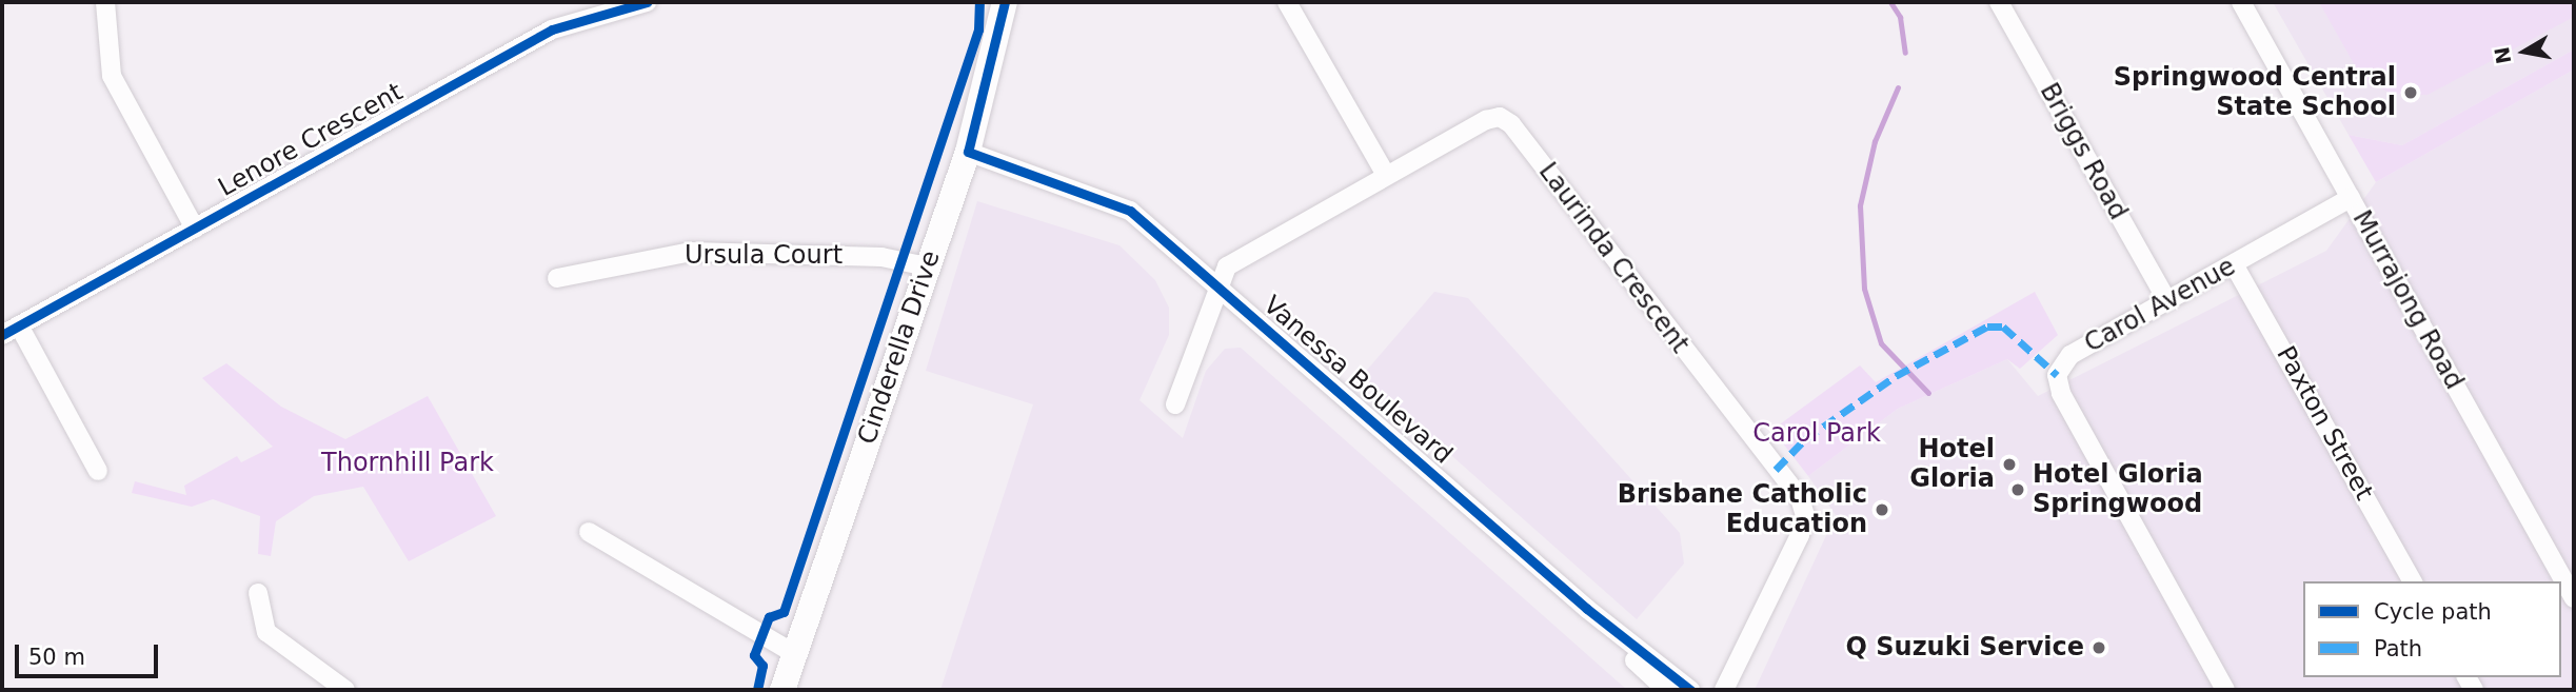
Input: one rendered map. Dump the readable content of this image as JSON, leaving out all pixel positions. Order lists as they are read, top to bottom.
{
  "streets": {
    "street": [
      "Lenore Crescent",
      "Briggs Road",
      "Ursula Court",
      "Laurinda Crescent",
      "Murrajong Road",
      "Carol Avenue",
      "Cinderella Drive",
      "Vanessa Boulevard",
      "Paxton Street"
    ]
  },
  "crossings": [
    ["Briggs Road", "Carol Avenue"],
    ["Ursula Court", "Cinderella Drive"],
    ["Laurinda Crescent", "Vanessa Boulevard"],
    ["Murrajong Road", "Carol Avenue"],
    ["Carol Avenue", "Paxton Street"],
    ["Cinderella Drive", "Vanessa Boulevard"]
  ],
  "parks": ["Carol Park", "Thornhill Park"],
  "places": [
    "Springwood Central State School",
    "Hotel Gloria",
    "Hotel Gloria Springwood",
    "Brisbane Catholic Education",
    "Q Suzuki Service"
  ],
  "legend": ["Cycle path", "Path"],
  "scale_bar": "50 m",
  "north": "left"
}
